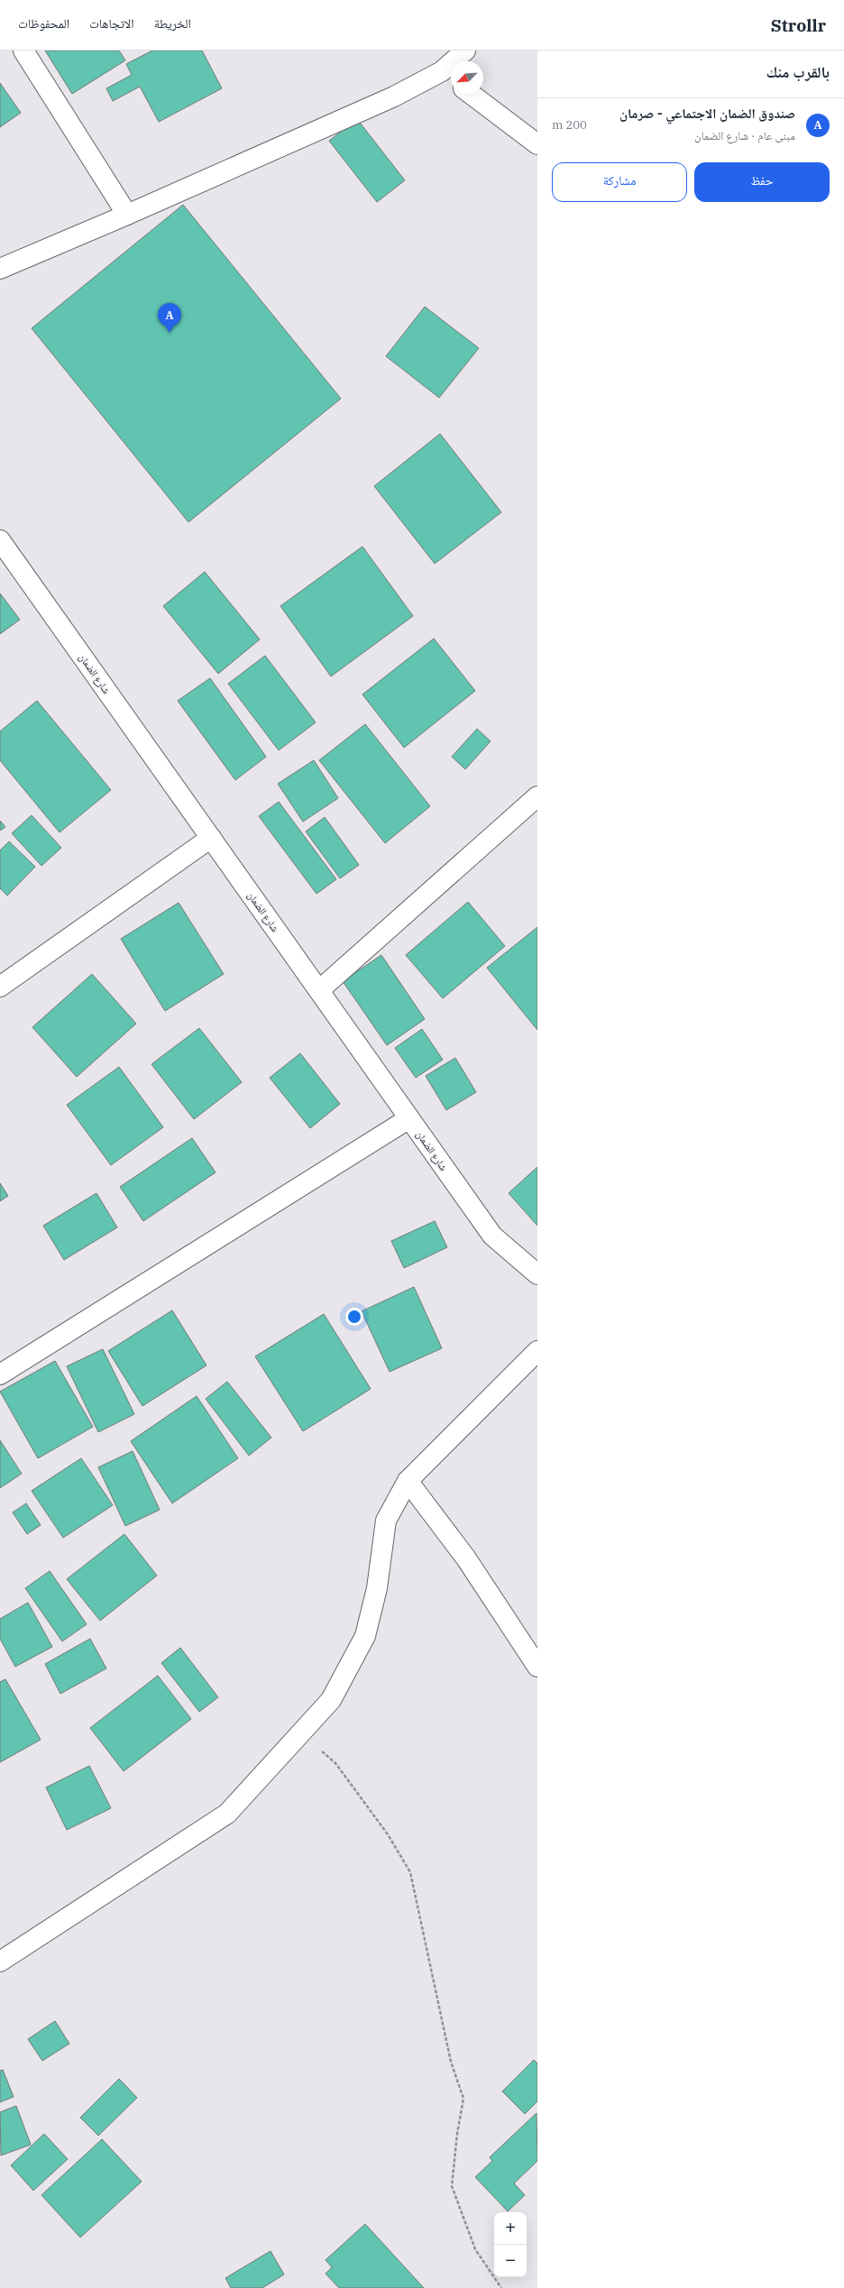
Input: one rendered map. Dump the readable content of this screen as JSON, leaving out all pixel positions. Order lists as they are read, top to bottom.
{
  "streets": {
    "street": ["شارع الضمان"]
  },
  "north": "bottom left",
  "page": {
    "header": "Strollr",
    "nav": ["الخريطة", "الاتجاهات", "المحفوظات"],
    "heading": "بالقرب منك",
    "list": [
      {
        "mark": "A",
        "name": "صندوق الضمان الاجتماعي - صرمان",
        "note": "مبنى عام · شارع الضمان",
        "value": "200 m"
      }
    ],
    "buttons": ["حفظ", "مشاركة"],
    "pins": "A",
    "map_buttons": ["+", "−"]
  }
}
